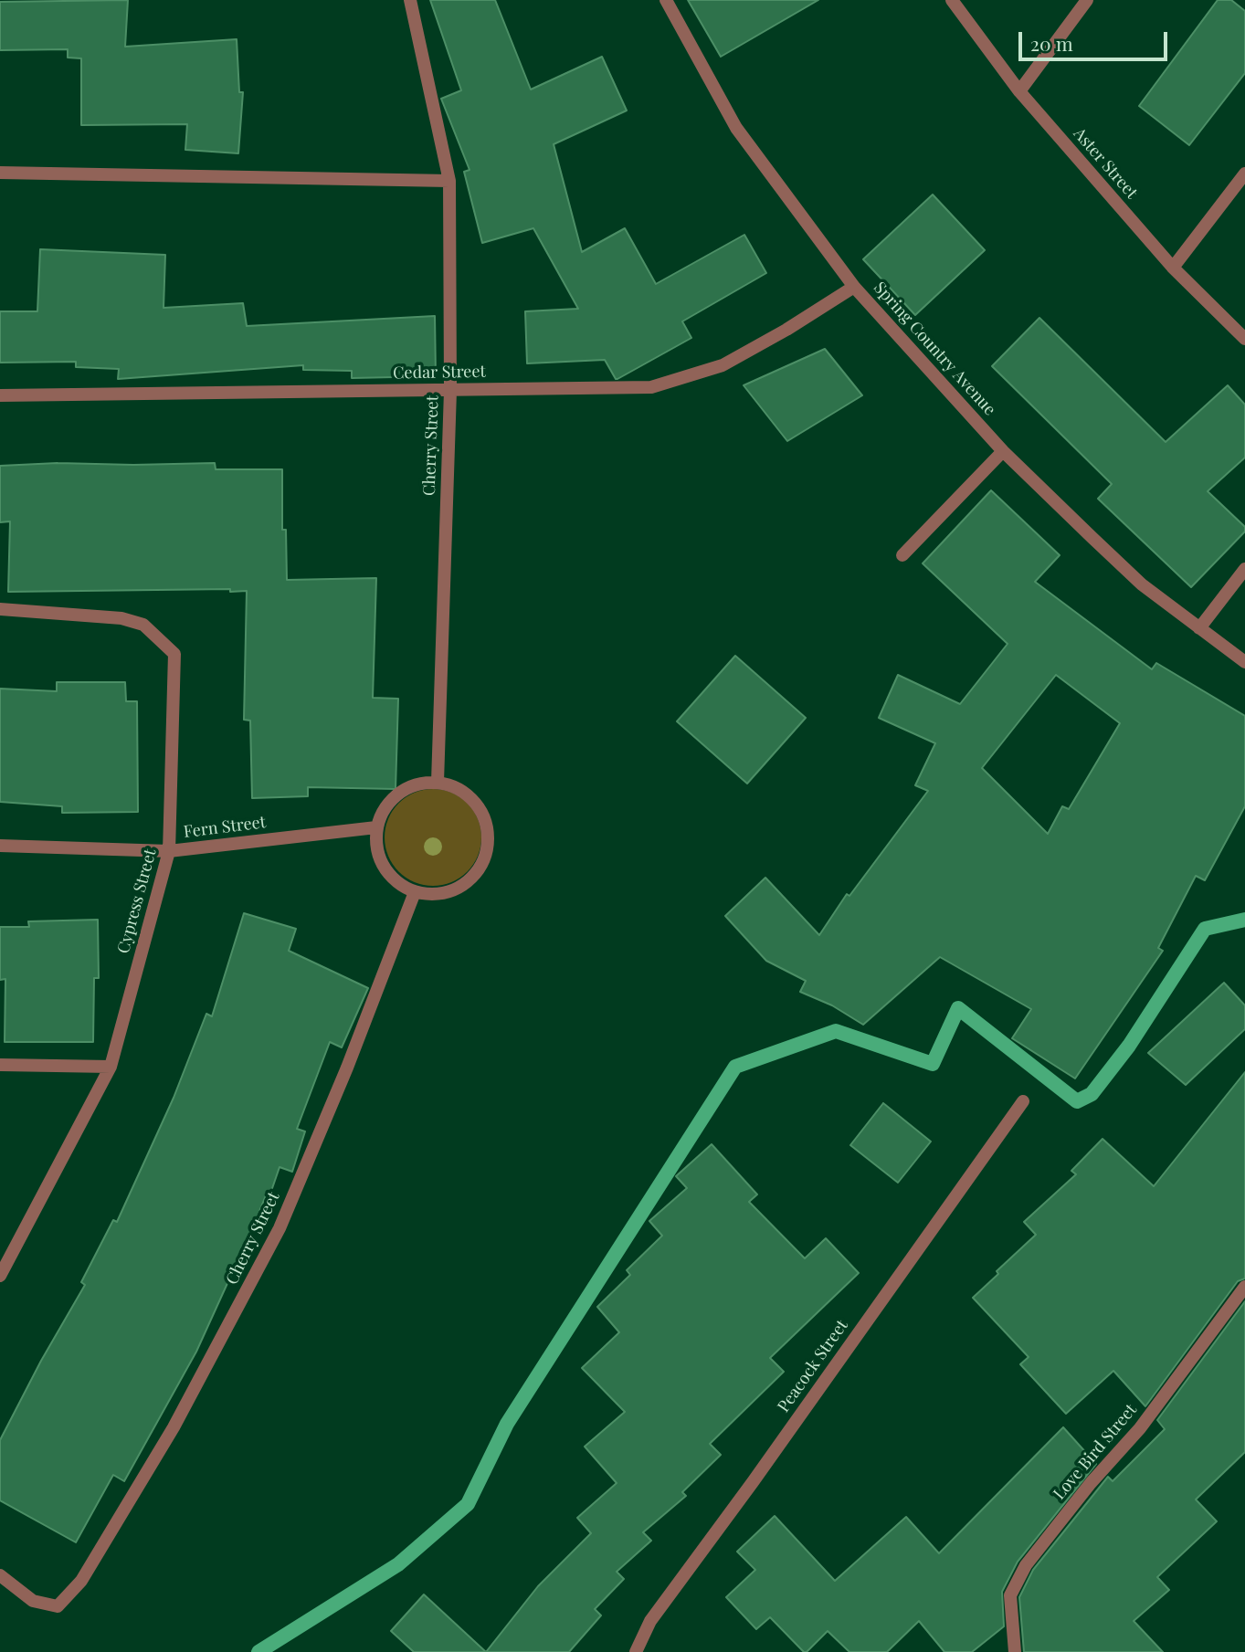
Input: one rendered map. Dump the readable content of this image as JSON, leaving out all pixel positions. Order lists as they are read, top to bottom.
{
  "streets": {
    "street": [
      "Aster Street",
      "Spring Country Avenue",
      "Cedar Street",
      "Cherry Street",
      "Fern Street",
      "Cypress Street",
      "Peacock Street",
      "Love Bird Street"
    ]
  },
  "crossings": [
    ["Spring Country Avenue", "Cedar Street"],
    ["Cedar Street", "Cherry Street"],
    ["Cherry Street", "Fern Street"],
    ["Fern Street", "Cypress Street"]
  ],
  "scale_bar": "20 m"
}
